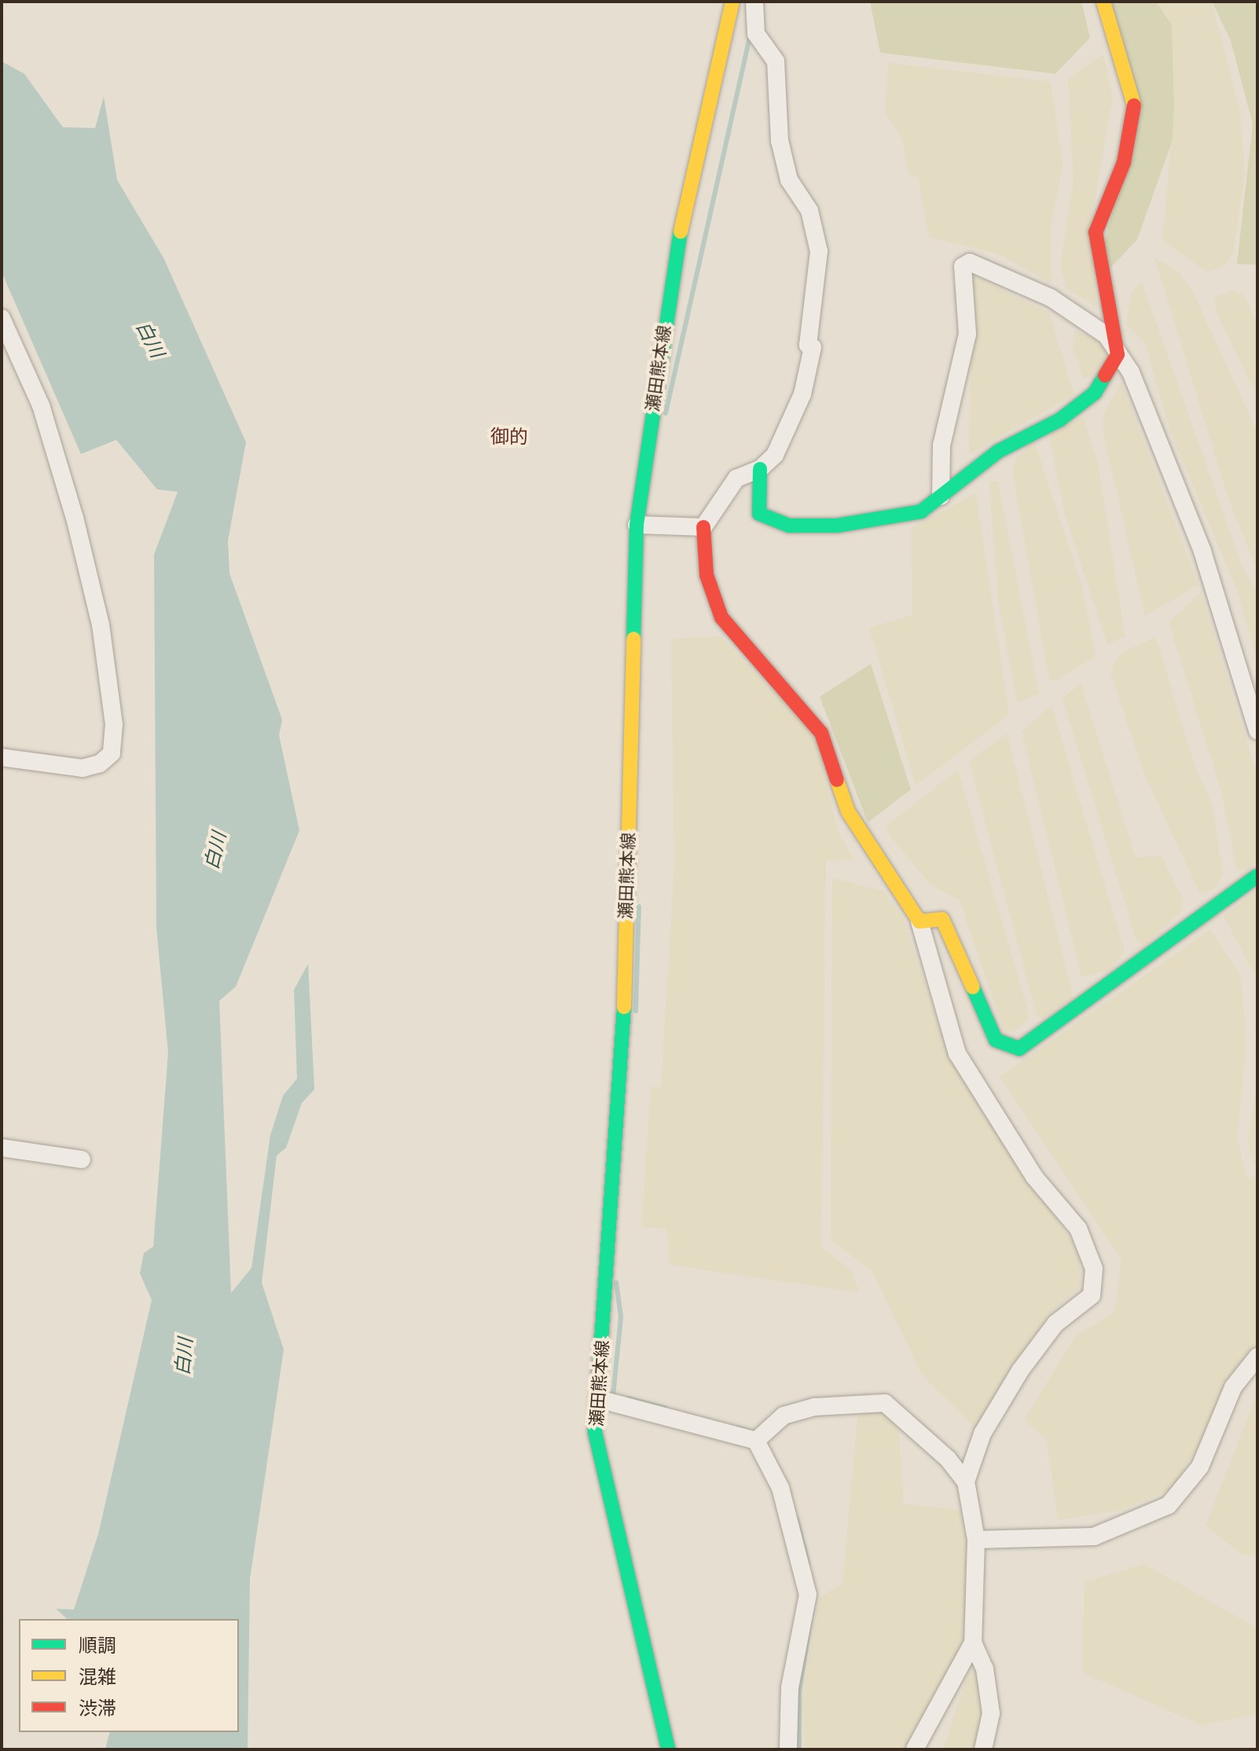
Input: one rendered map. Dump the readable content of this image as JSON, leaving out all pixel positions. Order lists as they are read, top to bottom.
{
  "streets": {
    "street": ["瀬田熊本線"]
  },
  "districts": ["御的"],
  "water": ["白川"],
  "legend": ["順調", "混雑", "渋滞"]
}
